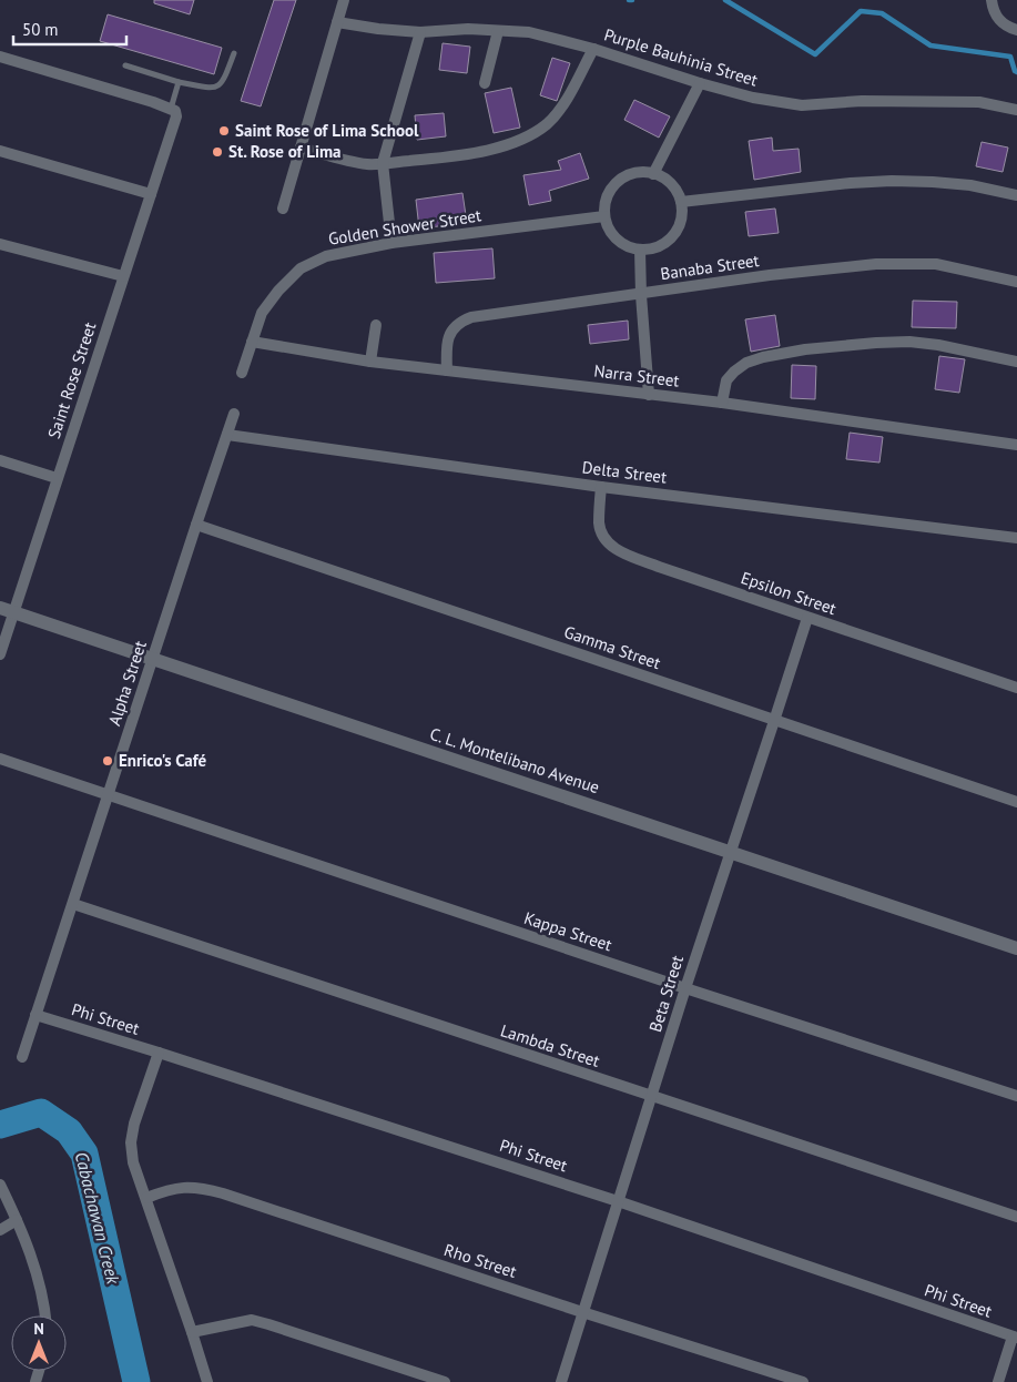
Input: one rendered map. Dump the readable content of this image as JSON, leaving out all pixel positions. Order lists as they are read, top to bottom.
{
  "streets": {
    "street": [
      "Purple Bauhinia Street",
      "Golden Shower Street",
      "Banaba Street",
      "Narra Street",
      "Saint Rose Street",
      "Delta Street",
      "Epsilon Street",
      "Gamma Street",
      "Alpha Street",
      "C. L. Montelibano Avenue",
      "Kappa Street",
      "Beta Street",
      "Phi Street",
      "Lambda Street",
      "Rho Street"
    ]
  },
  "crossings": [
    ["Golden Shower Street", "Narra Street"],
    ["Banaba Street", "Narra Street"],
    ["Saint Rose Street", "C. L. Montelibano Avenue"],
    ["Delta Street", "Epsilon Street"],
    ["Delta Street", "Alpha Street"],
    ["Epsilon Street", "Beta Street"],
    ["Gamma Street", "Alpha Street"],
    ["Gamma Street", "Beta Street"],
    ["Alpha Street", "C. L. Montelibano Avenue"],
    ["Alpha Street", "Kappa Street"],
    ["Alpha Street", "Phi Street"],
    ["Alpha Street", "Lambda Street"],
    ["C. L. Montelibano Avenue", "Beta Street"],
    ["Kappa Street", "Beta Street"],
    ["Beta Street", "Phi Street"],
    ["Beta Street", "Lambda Street"],
    ["Beta Street", "Rho Street"]
  ],
  "water": ["Cabachawan Creek"],
  "places": ["Saint Rose of Lima School", "St. Rose of Lima", "Enrico's Café"],
  "scale_bar": "50 m",
  "north": "top"
}
